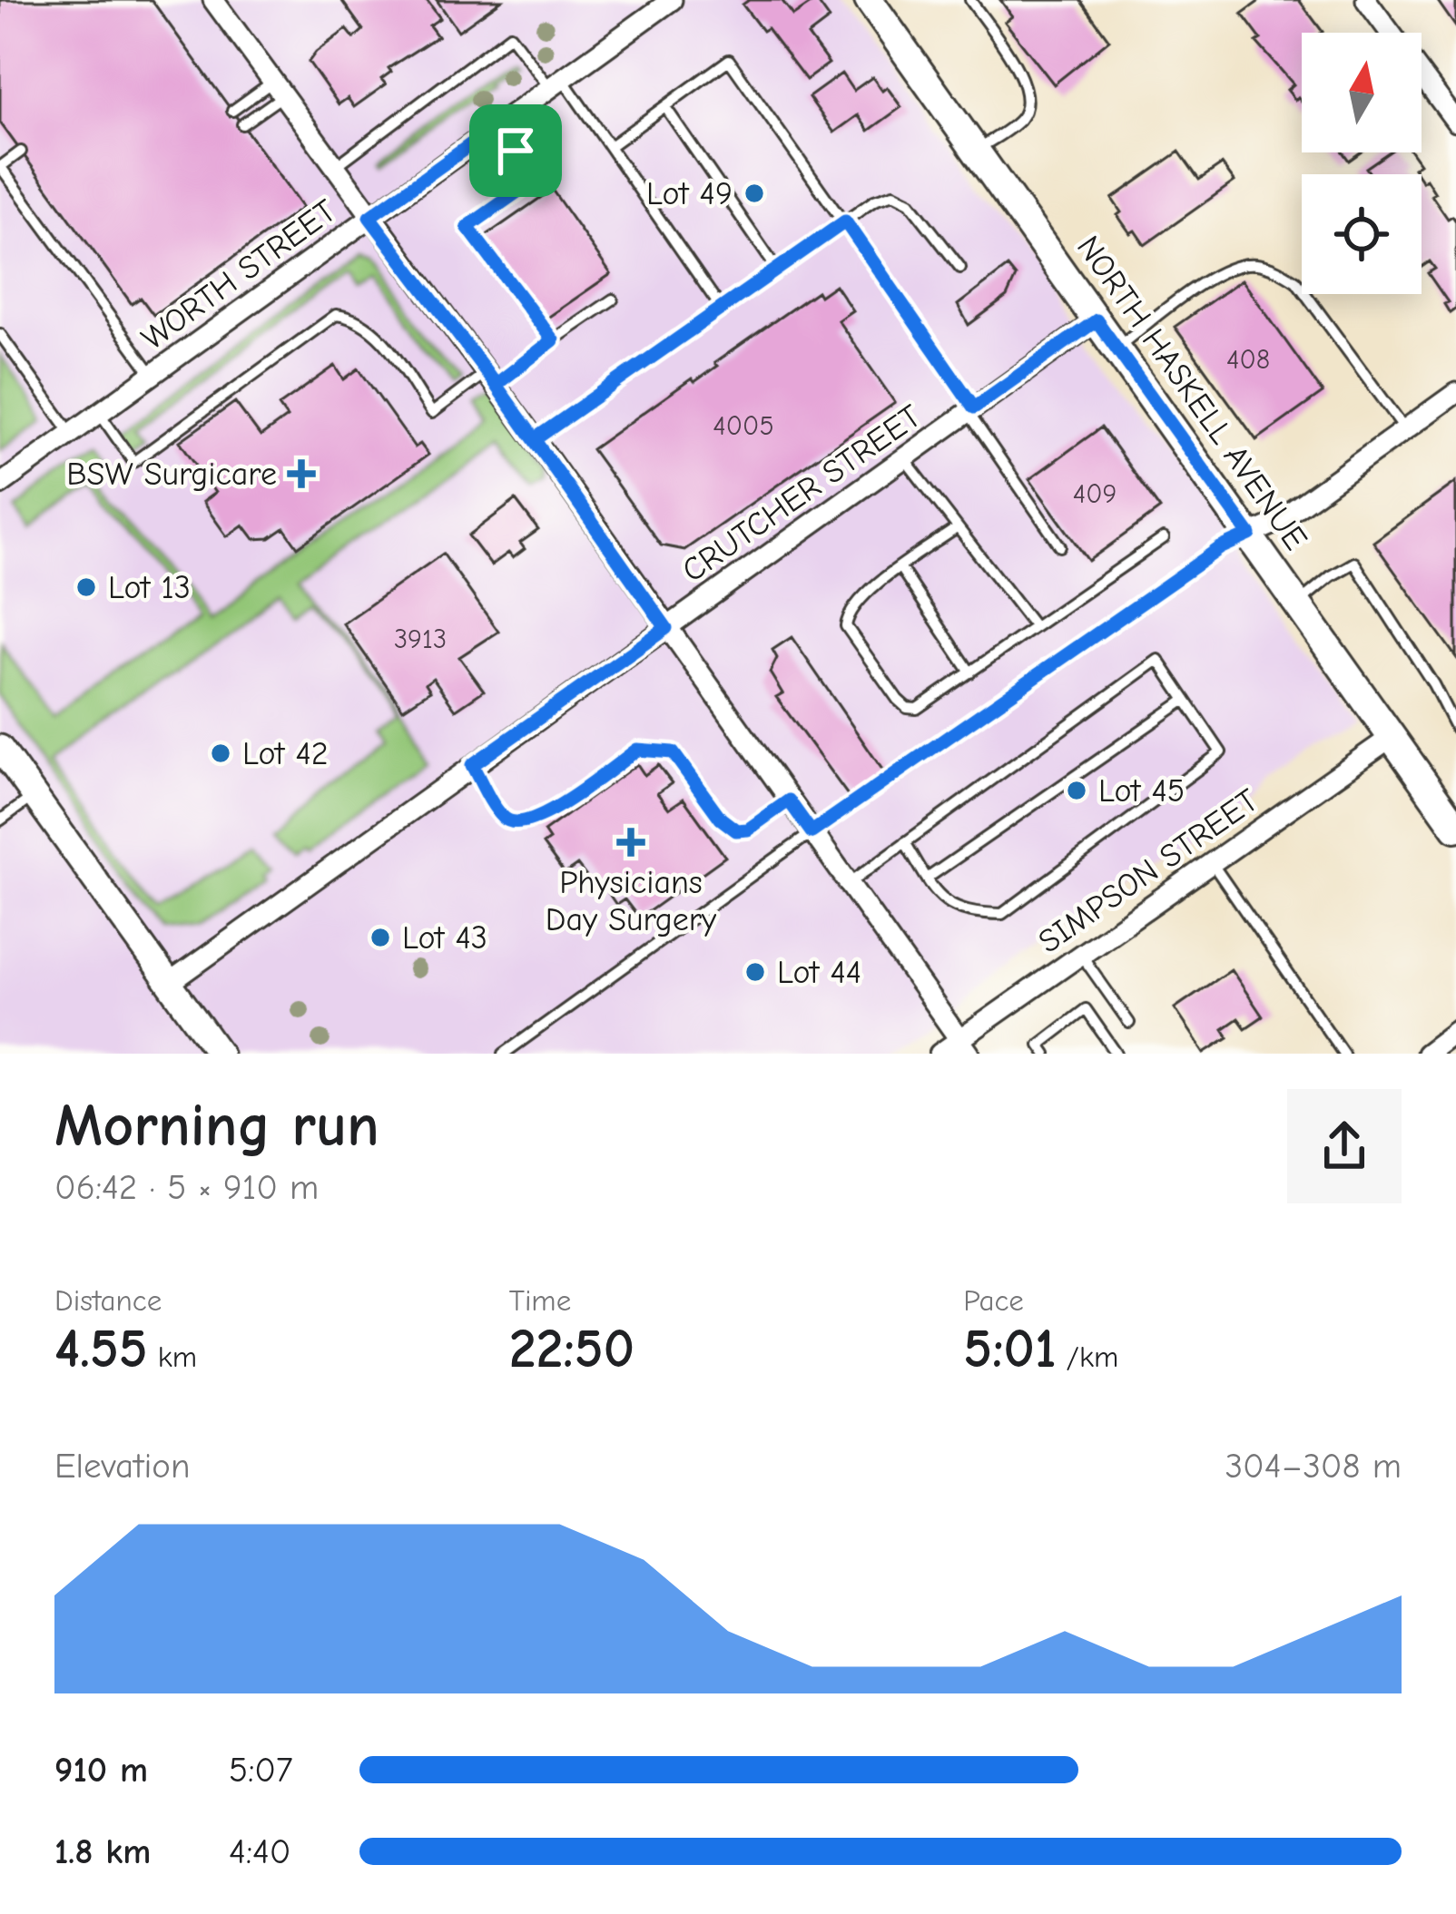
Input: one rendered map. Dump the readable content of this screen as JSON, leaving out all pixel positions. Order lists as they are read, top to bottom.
{
  "streets": {
    "main road": ["NORTH HASKELL AVENUE"],
    "street": ["WORTH STREET", "CRUTCHER STREET", "SIMPSON STREET"]
  },
  "crossings": [
    ["NORTH HASKELL AVENUE", "CRUTCHER STREET"],
    ["NORTH HASKELL AVENUE", "SIMPSON STREET"]
  ],
  "places": {
    "other": [
      "Lot 49",
      "Lot 13",
      "Lot 42",
      "Lot 45",
      "Lot 43",
      "Lot 44"
    ],
    "health": ["BSW Surgicare", "Physicians Day Surgery"]
  },
  "house_numbers": [
    "408",
    "4005",
    "409",
    "3913"
  ],
  "north": "top",
  "page": {
    "heading": ["Morning run", "06:42 · 5 × 910 m"],
    "stats": [
      ["Distance", "4.55 km"],
      ["Time", "22:50"],
      ["Pace", "5:01 /km"]
    ],
    "chart": ["Elevation", "304–308 m"],
    "list": [
      {
        "name": "910 m",
        "note": "5:07"
      },
      {
        "name": "1.8 km",
        "note": "4:40"
      }
    ]
  }
}
